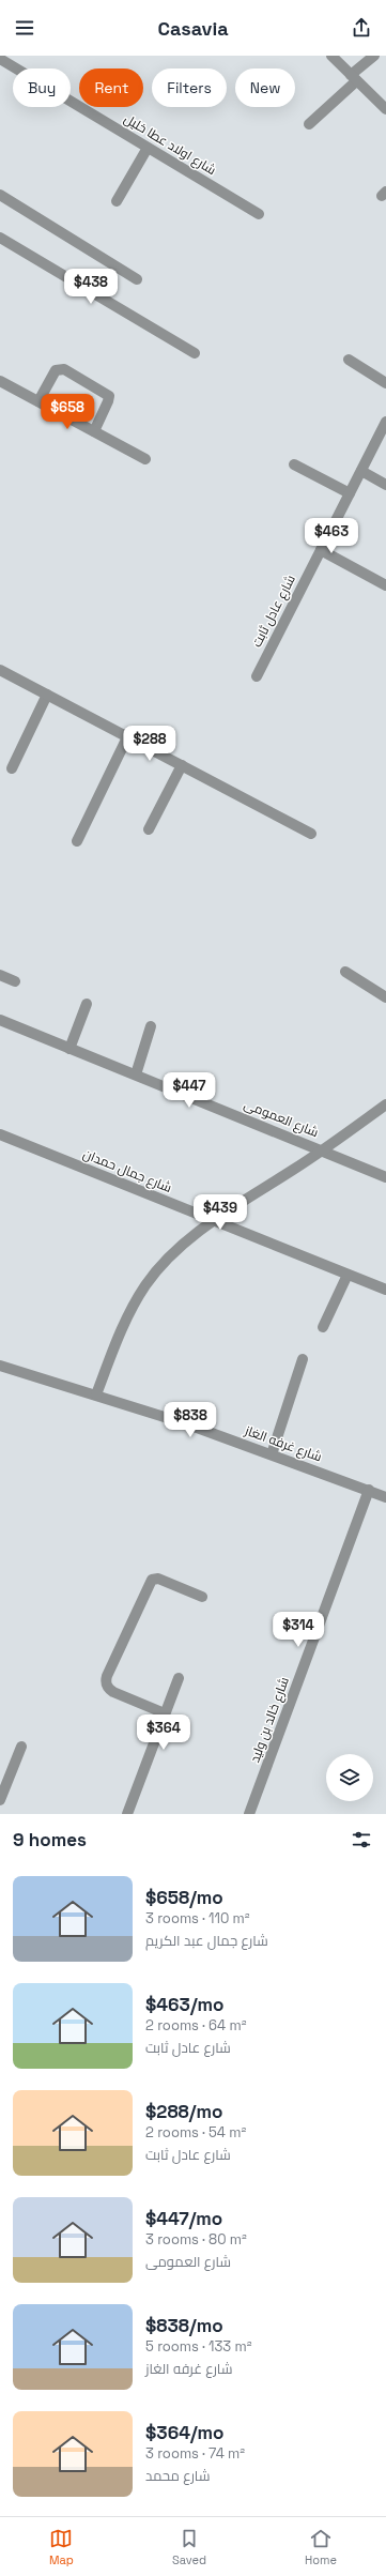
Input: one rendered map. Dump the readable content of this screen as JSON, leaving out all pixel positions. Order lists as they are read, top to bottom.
{
  "streets": {
    "street": [
      "شارع اولاد عطا خليل",
      "شارع عادل ثابت",
      "شارع العمومى",
      "شارع جمال حمدان",
      "شارع غرفه الغاز",
      "شارع خالد بن وليد"
    ]
  },
  "crossings": [
    ["شارع غرفه الغاز", "شارع خالد بن وليد"]
  ],
  "page": {
    "header": "Casavia",
    "chip": [
      "Buy",
      "Rent",
      "Filters",
      "New"
    ],
    "price": [
      "$438",
      "$658",
      "$463",
      "$288",
      "$447",
      "$439",
      "$838",
      "$314",
      "$364"
    ],
    "heading": "9 homes",
    "list": [
      {
        "name": "$658/mo",
        "note": "3 rooms · 110 m² · شارع جمال عبد الكريم"
      },
      {
        "name": "$463/mo",
        "note": "2 rooms · 64 m² · شارع عادل ثابت"
      },
      {
        "name": "$288/mo",
        "note": "2 rooms · 54 m² · شارع عادل ثابت"
      },
      {
        "name": "$447/mo",
        "note": "3 rooms · 80 m² · شارع العمومى"
      },
      {
        "name": "$838/mo",
        "note": "5 rooms · 133 m² · شارع غرفه الغاز"
      },
      {
        "name": "$364/mo",
        "note": "3 rooms · 74 m² · شارع محمد"
      }
    ],
    "tabs": ["Map", "Saved", "Home"]
  }
}
